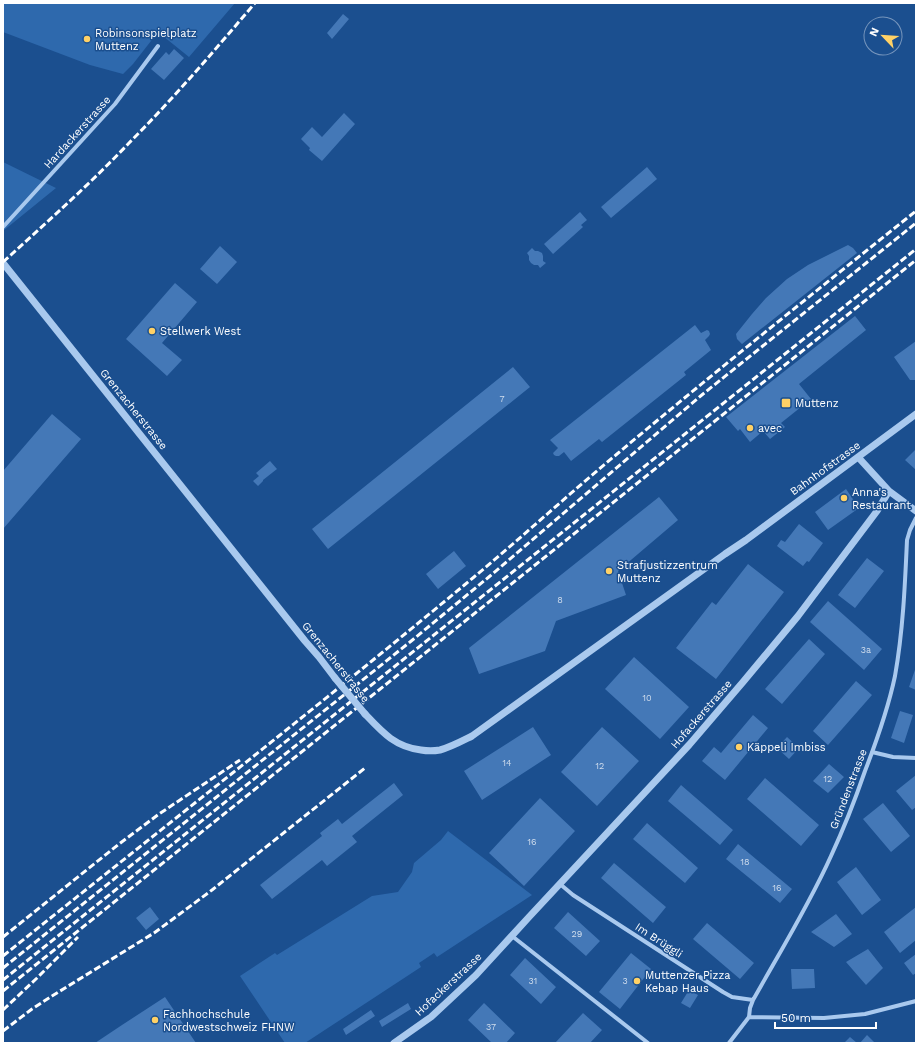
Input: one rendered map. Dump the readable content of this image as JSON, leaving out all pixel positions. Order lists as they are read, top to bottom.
{
  "streets": {
    "street": [
      "Hardackerstrasse",
      "Grenzacherstrasse",
      "Bahnhofstrasse",
      "Hofackerstrasse",
      "Gründenstrasse",
      "Im Brüggli"
    ]
  },
  "crossings": [
    ["Grenzacherstrasse", "Bahnhofstrasse"],
    ["Hofackerstrasse", "Im Brüggli"],
    ["Gründenstrasse", "Im Brüggli"]
  ],
  "places": {
    "other": [
      "Robinsonspielplatz Muttenz",
      "Stellwerk West",
      "avec",
      "Anna's Restaurant",
      "Strafjustizzentrum Muttenz",
      "Käppeli Imbiss",
      "Muttenzer Pizza Kebap Haus",
      "Fachhochschule Nordwestschweiz FHNW"
    ],
    "transit": ["Muttenz"]
  },
  "house_numbers": [
    "7",
    "8",
    "3a",
    "10",
    "14",
    "12",
    "12",
    "16",
    "18",
    "16",
    "29",
    "31",
    "3",
    "37"
  ],
  "scale_bar": "50 m",
  "north": "top left"
}
